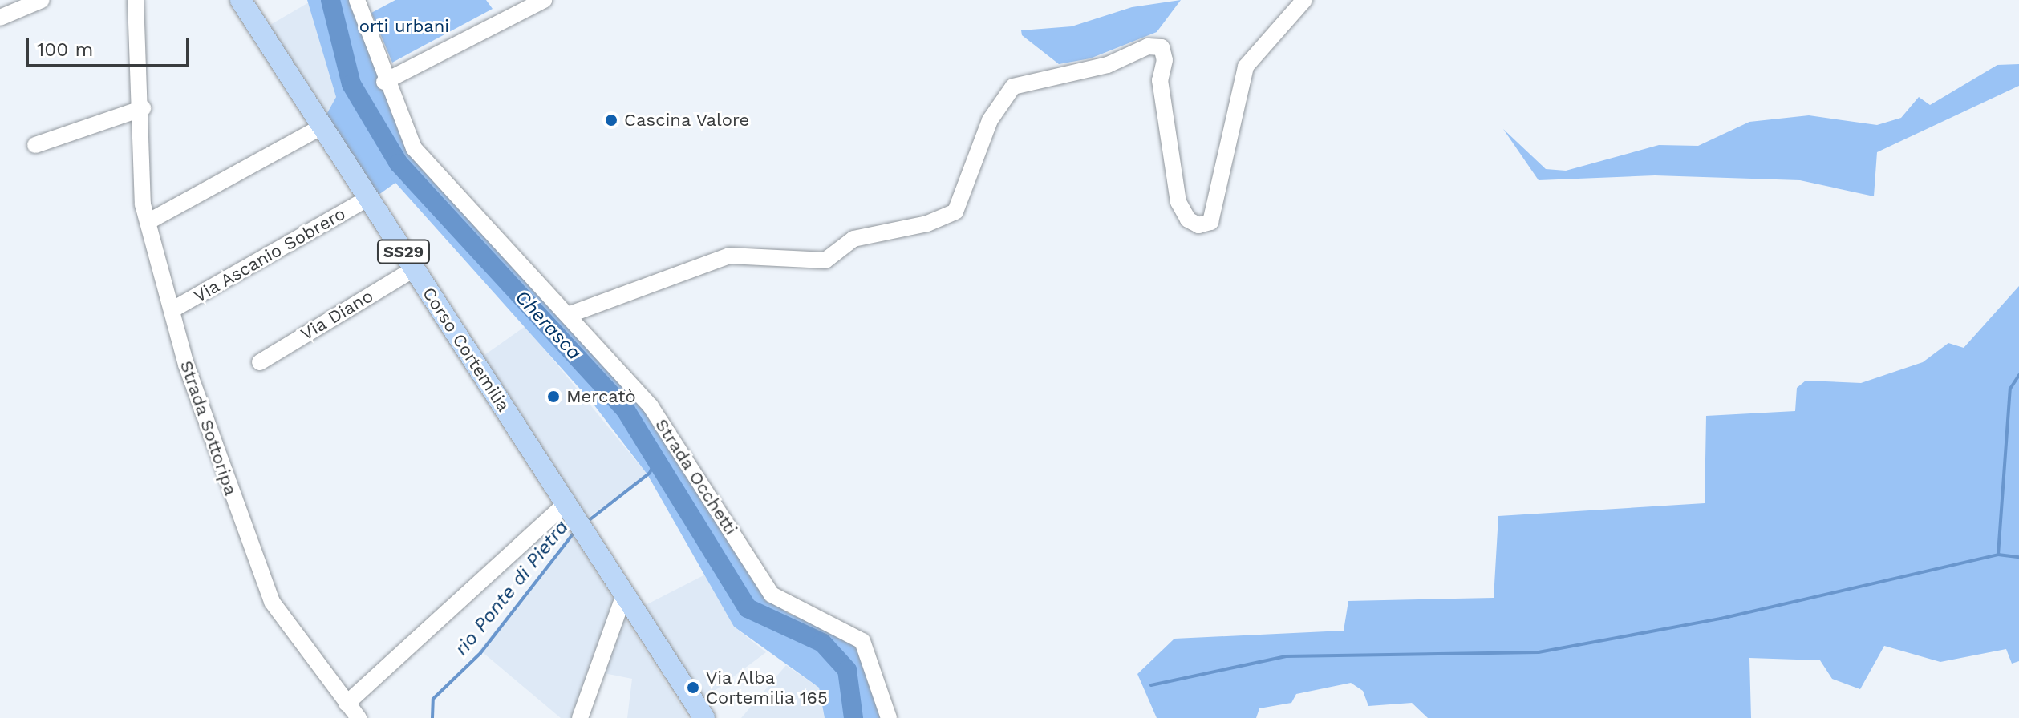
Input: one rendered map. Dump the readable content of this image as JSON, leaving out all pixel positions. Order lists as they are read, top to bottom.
{
  "streets": {
    "main road": ["SS29", "Corso Cortemilia"],
    "street": [
      "Via Ascanio Sobrero",
      "Via Diano",
      "Strada Sottoripa",
      "Strada Occhetti"
    ]
  },
  "crossings": [
    ["Via Ascanio Sobrero", "Corso Cortemilia"],
    ["Via Ascanio Sobrero", "Strada Sottoripa"],
    ["Via Diano", "Corso Cortemilia"]
  ],
  "water": ["Cherasca", "rio Ponte di Pietra"],
  "parks": ["orti urbani"],
  "places": ["Cascina Valore", "Mercatò", "Via Alba Cortemilia 165"],
  "scale_bar": "100 m"
}
